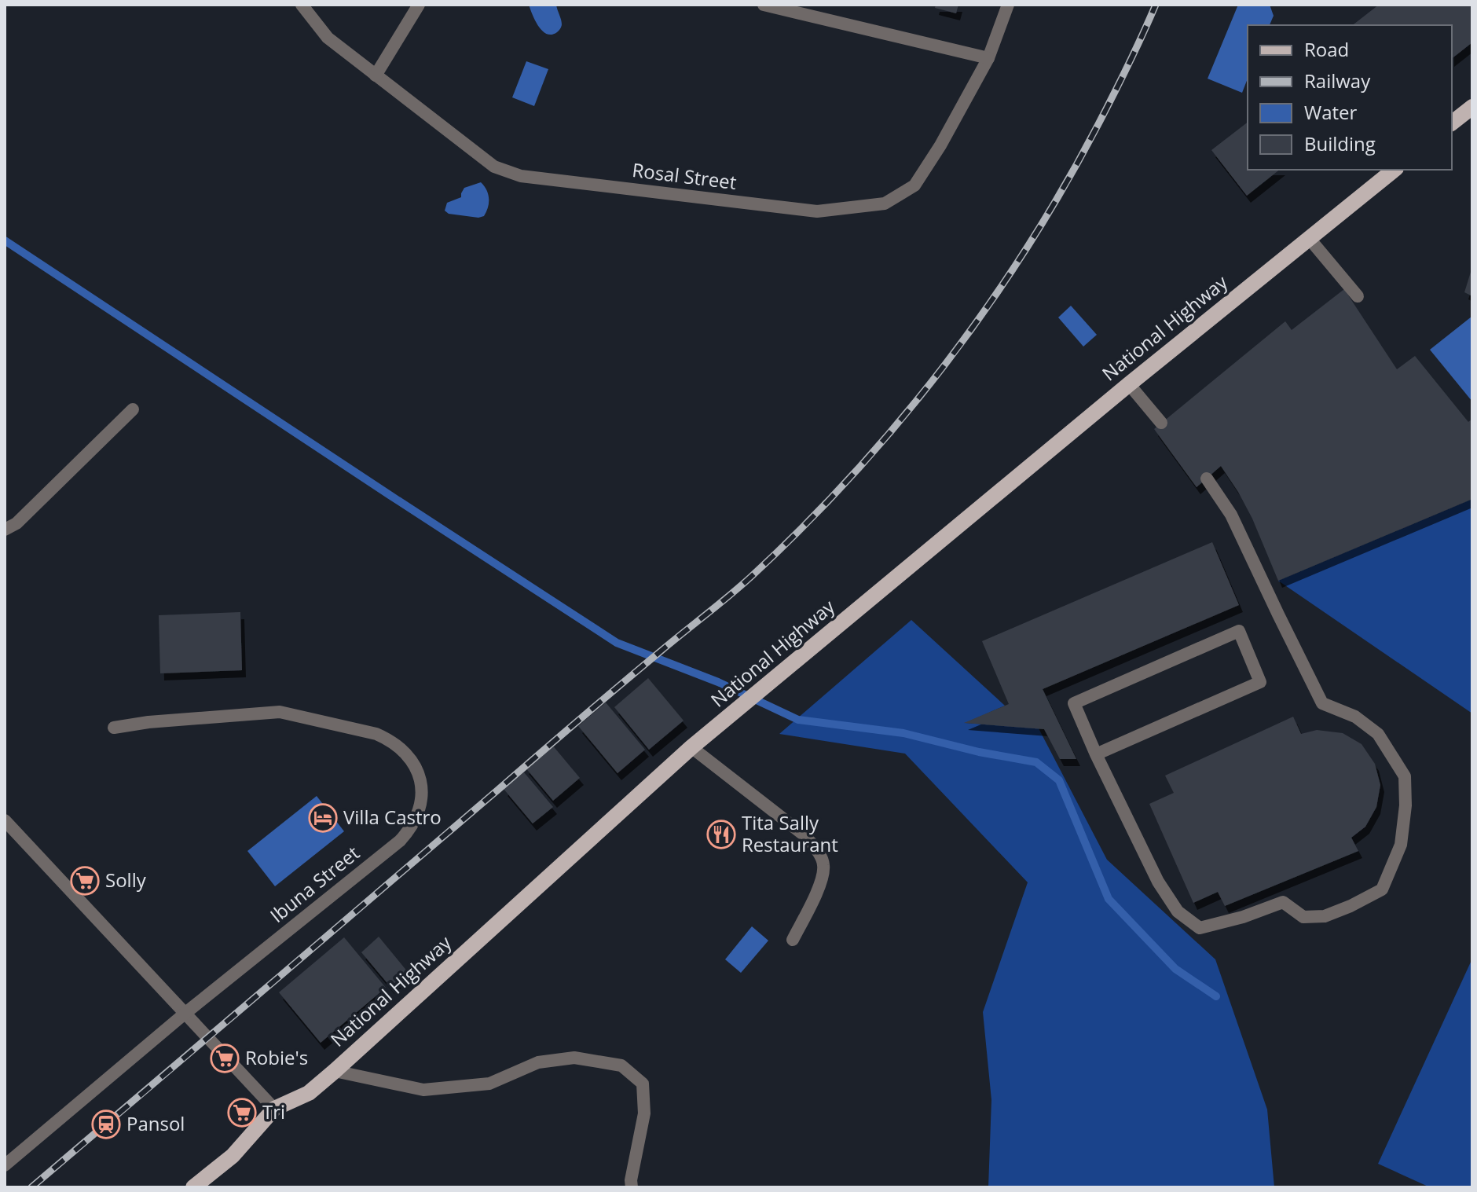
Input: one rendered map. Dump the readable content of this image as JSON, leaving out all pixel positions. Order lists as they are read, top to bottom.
{
  "streets": {
    "main road": ["National Highway"],
    "street": ["Rosal Street", "Ibuna Street"]
  },
  "places": {
    "hotel": ["Villa Castro"],
    "restaurant": ["Tita Sally Restaurant"],
    "supermarket": ["Solly", "Robie's", "Tri"],
    "station": ["Pansol"]
  },
  "legend": [
    "Road",
    "Railway",
    "Water",
    "Building"
  ]
}
